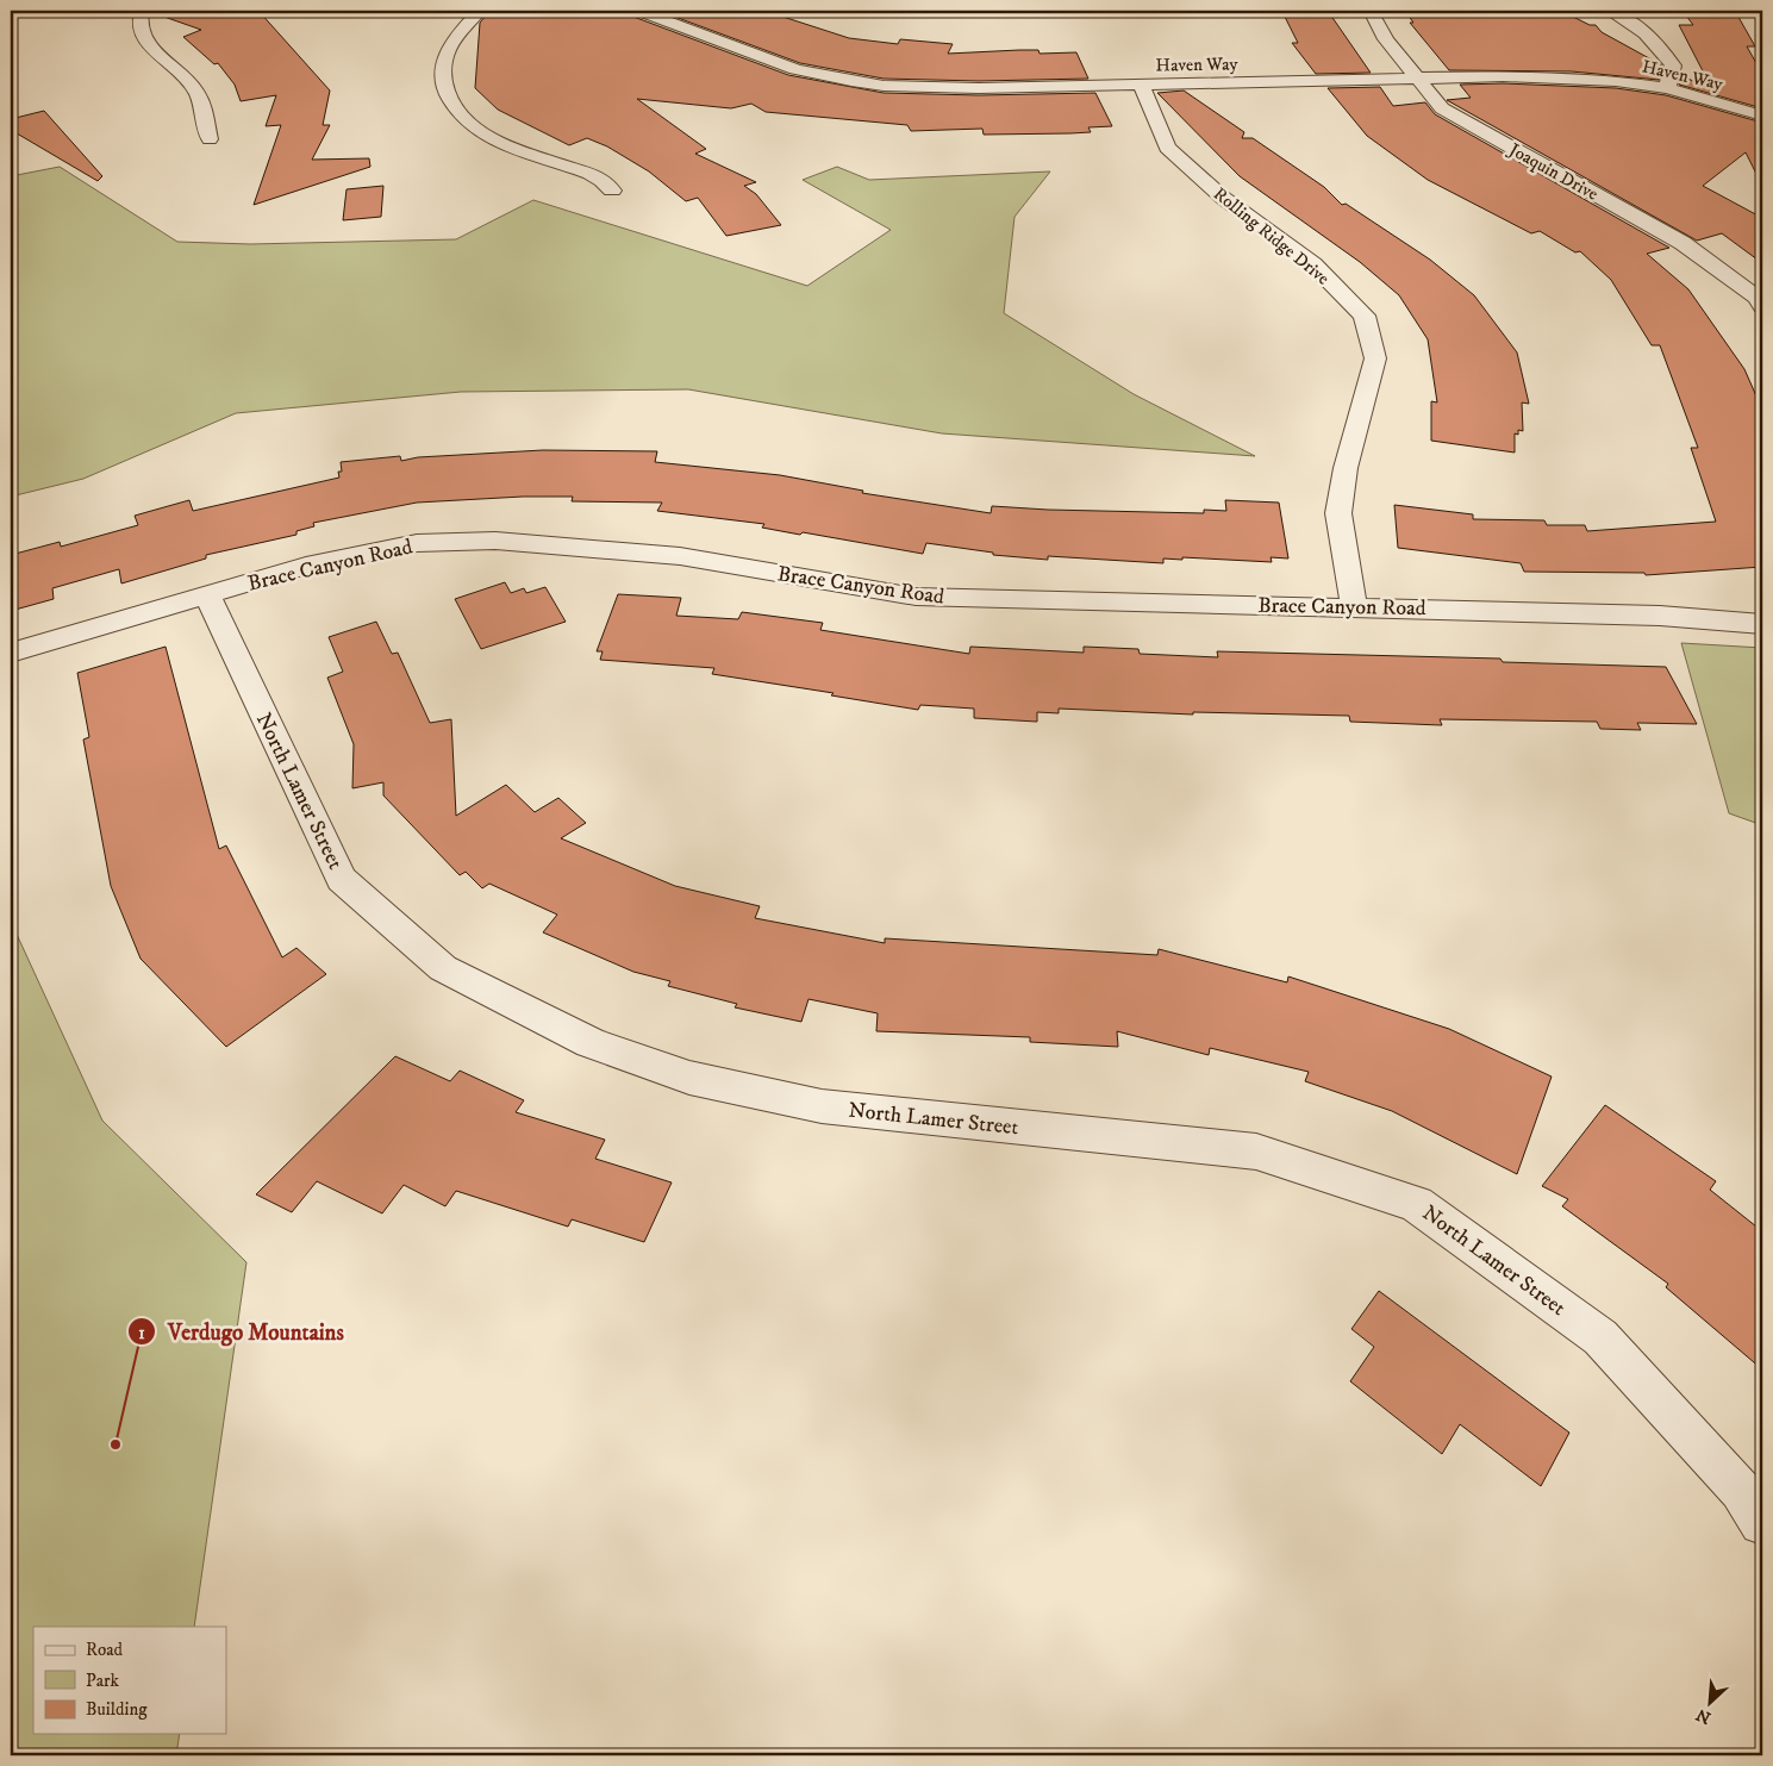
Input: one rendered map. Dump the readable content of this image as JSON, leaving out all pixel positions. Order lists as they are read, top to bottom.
{
  "streets": {
    "street": [
      "Haven Way",
      "Joaquin Drive",
      "Rolling Ridge Drive",
      "Brace Canyon Road",
      "North Lamer Street"
    ]
  },
  "crossings": [
    ["Haven Way", "Joaquin Drive"],
    ["Haven Way", "Rolling Ridge Drive"],
    ["Rolling Ridge Drive", "Brace Canyon Road"],
    ["Brace Canyon Road", "North Lamer Street"]
  ],
  "places": ["Verdugo Mountains"],
  "legend": ["Road", "Park", "Building"],
  "north": "bottom left"
}
